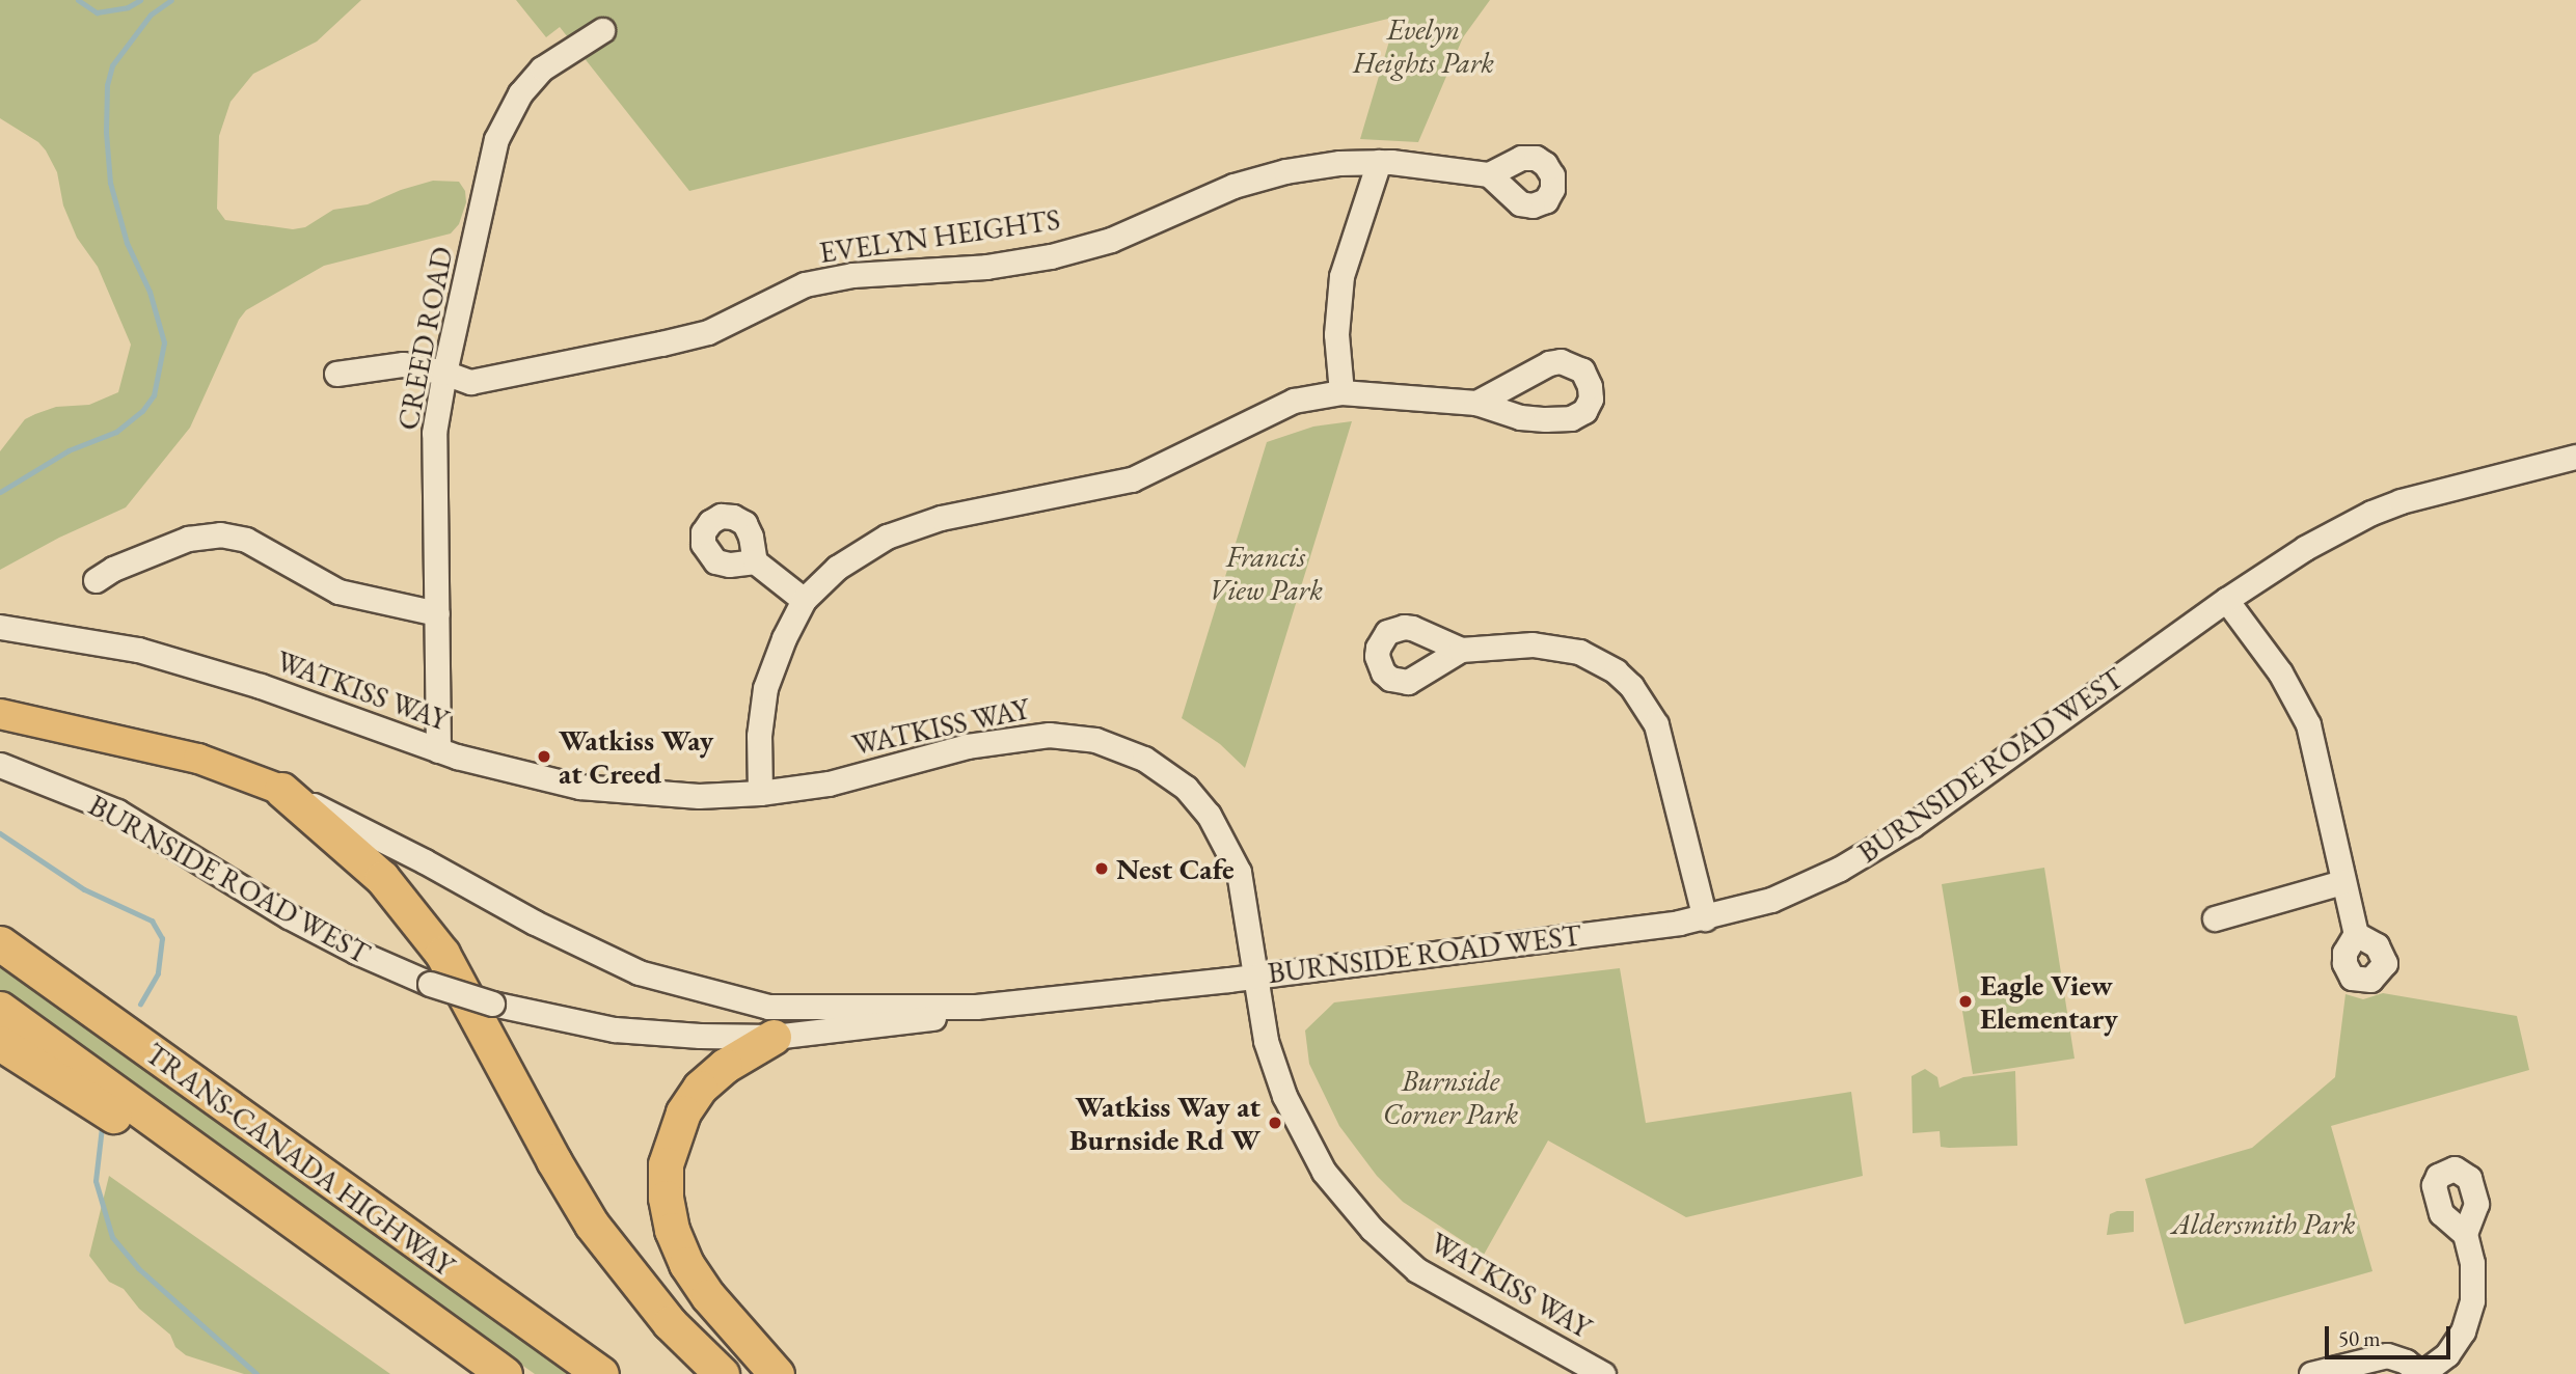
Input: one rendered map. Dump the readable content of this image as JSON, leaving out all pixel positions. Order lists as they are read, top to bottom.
{
  "streets": {
    "highway": ["TRANS-CANADA HIGHWAY"],
    "main road": ["BURNSIDE ROAD WEST"],
    "street": ["EVELYN HEIGHTS", "CREED ROAD", "WATKISS WAY"]
  },
  "crossings": [
    ["EVELYN HEIGHTS", "CREED ROAD"],
    ["CREED ROAD", "WATKISS WAY"],
    ["WATKISS WAY", "BURNSIDE ROAD WEST"]
  ],
  "parks": [
    "Evelyn Heights Park",
    "Francis View Park",
    "Burnside Corner Park",
    "Aldersmith Park"
  ],
  "places": [
    "Watkiss Way at Creed",
    "Nest Cafe",
    "Eagle View Elementary",
    "Watkiss Way at Burnside Rd W"
  ],
  "scale_bar": "50 m"
}
